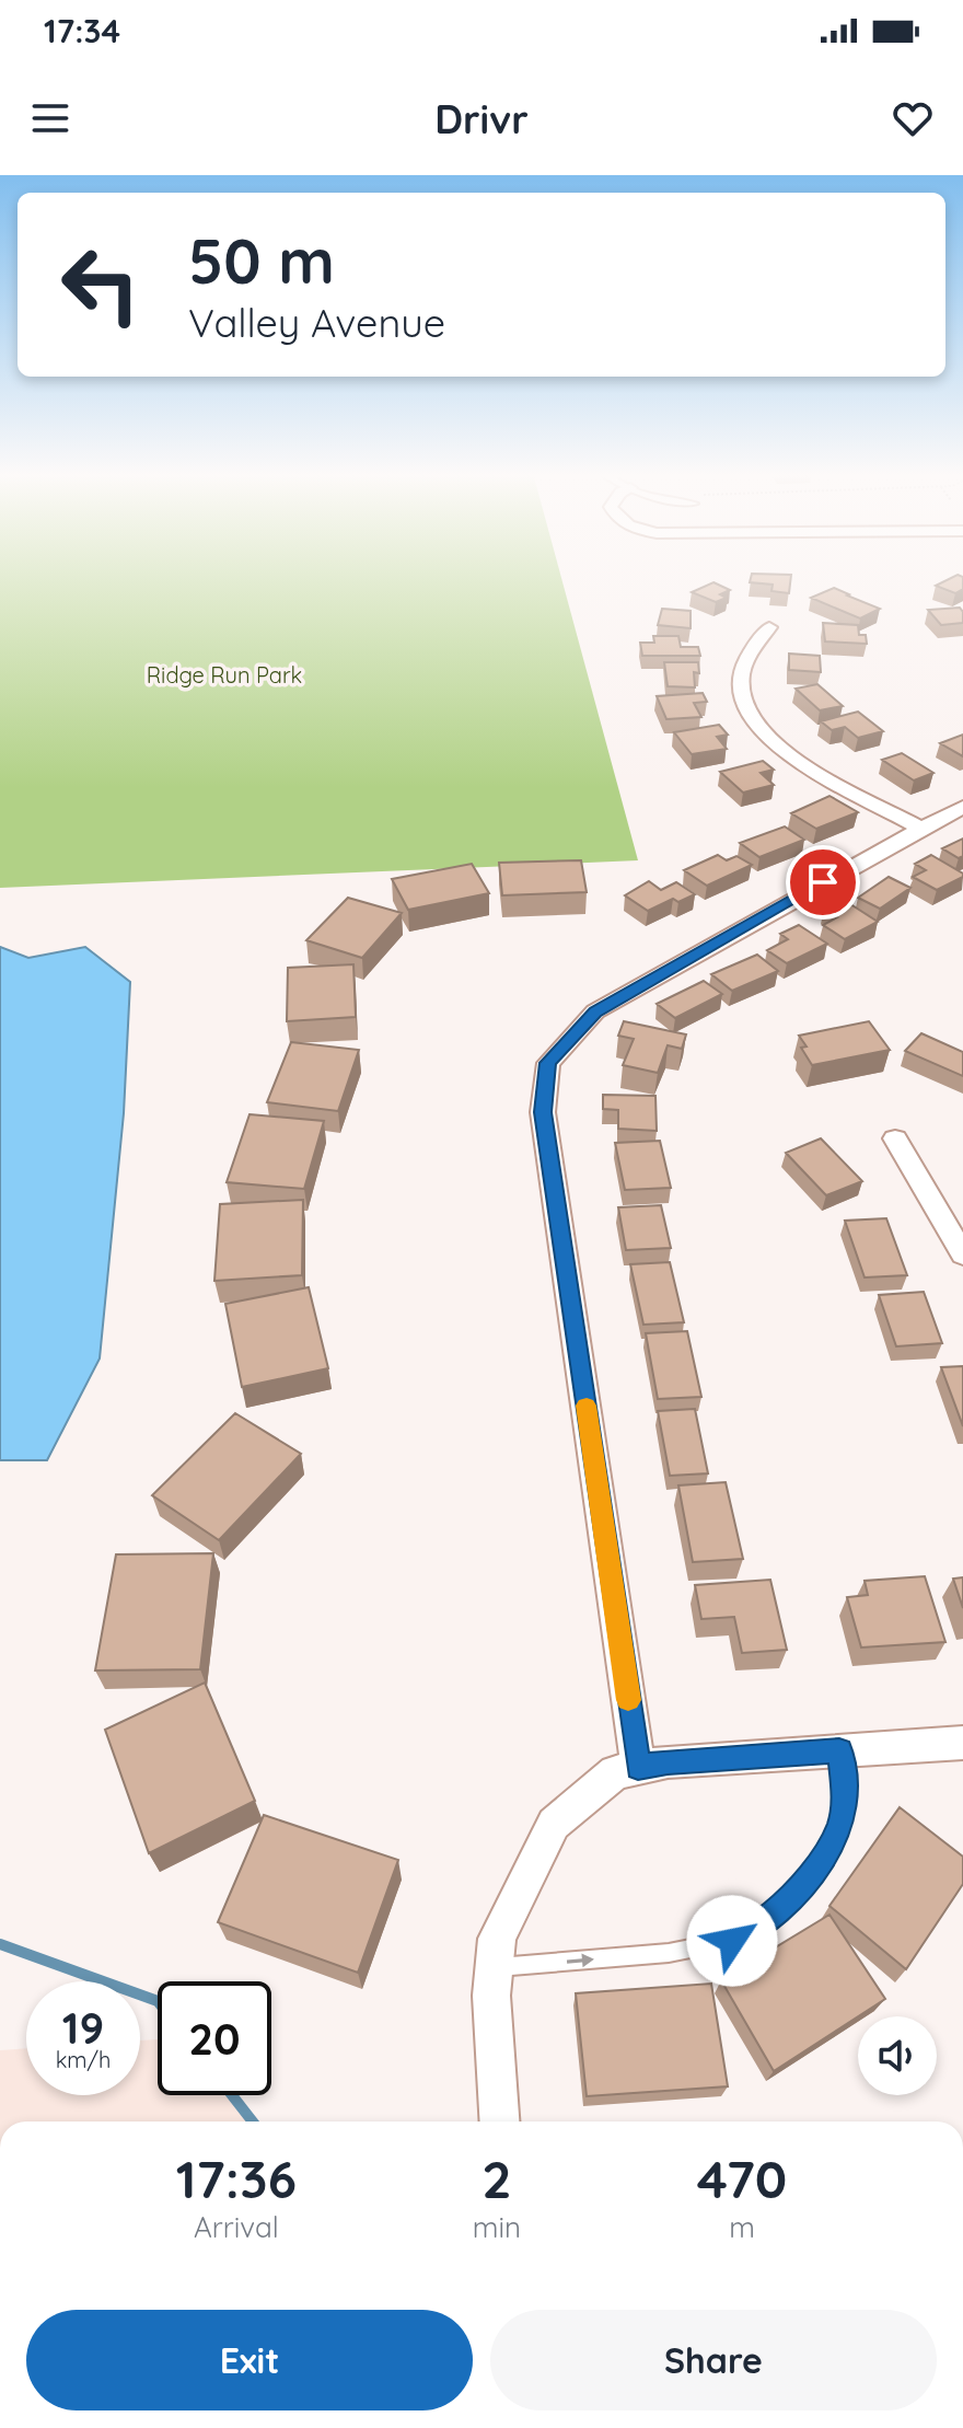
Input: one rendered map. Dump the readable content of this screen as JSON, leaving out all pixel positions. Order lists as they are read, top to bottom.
{
  "parks": ["Ridge Run Park"],
  "page": {
    "status": "17:34",
    "header": "Drivr",
    "turn": ["50 m", "Valley Avenue"],
    "speed": "19 km/h",
    "limit": "20",
    "eta": [
      "17:36",
      "Arrival",
      "2",
      "min",
      "470",
      "m"
    ],
    "buttons": ["Exit", "Share"]
  }
}
